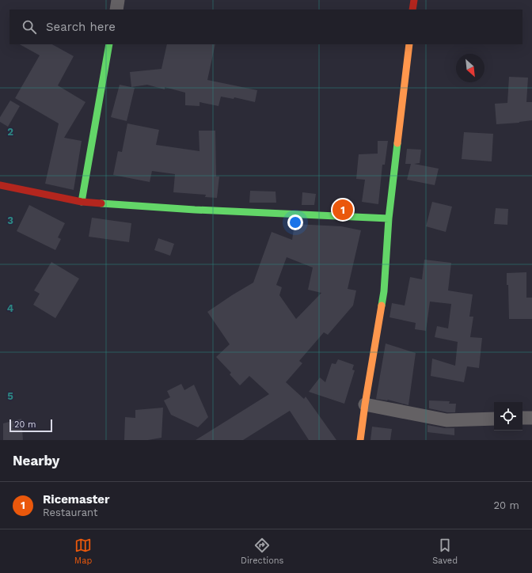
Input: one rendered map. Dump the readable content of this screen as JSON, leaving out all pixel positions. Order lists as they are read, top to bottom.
{
  "scale_bar": "20 m",
  "north": "bottom right",
  "page": {
    "search": "Search here",
    "pins": "1",
    "scale": "20 m",
    "heading": "Nearby",
    "list": [
      {
        "mark": "1",
        "name": "Ricemaster",
        "note": "Restaurant",
        "value": "20 m"
      }
    ],
    "nav": ["Map", "Directions", "Saved"]
  },
  "grid": {
    "rows": [
      "2",
      "3",
      "4",
      "5"
    ]
  }
}
